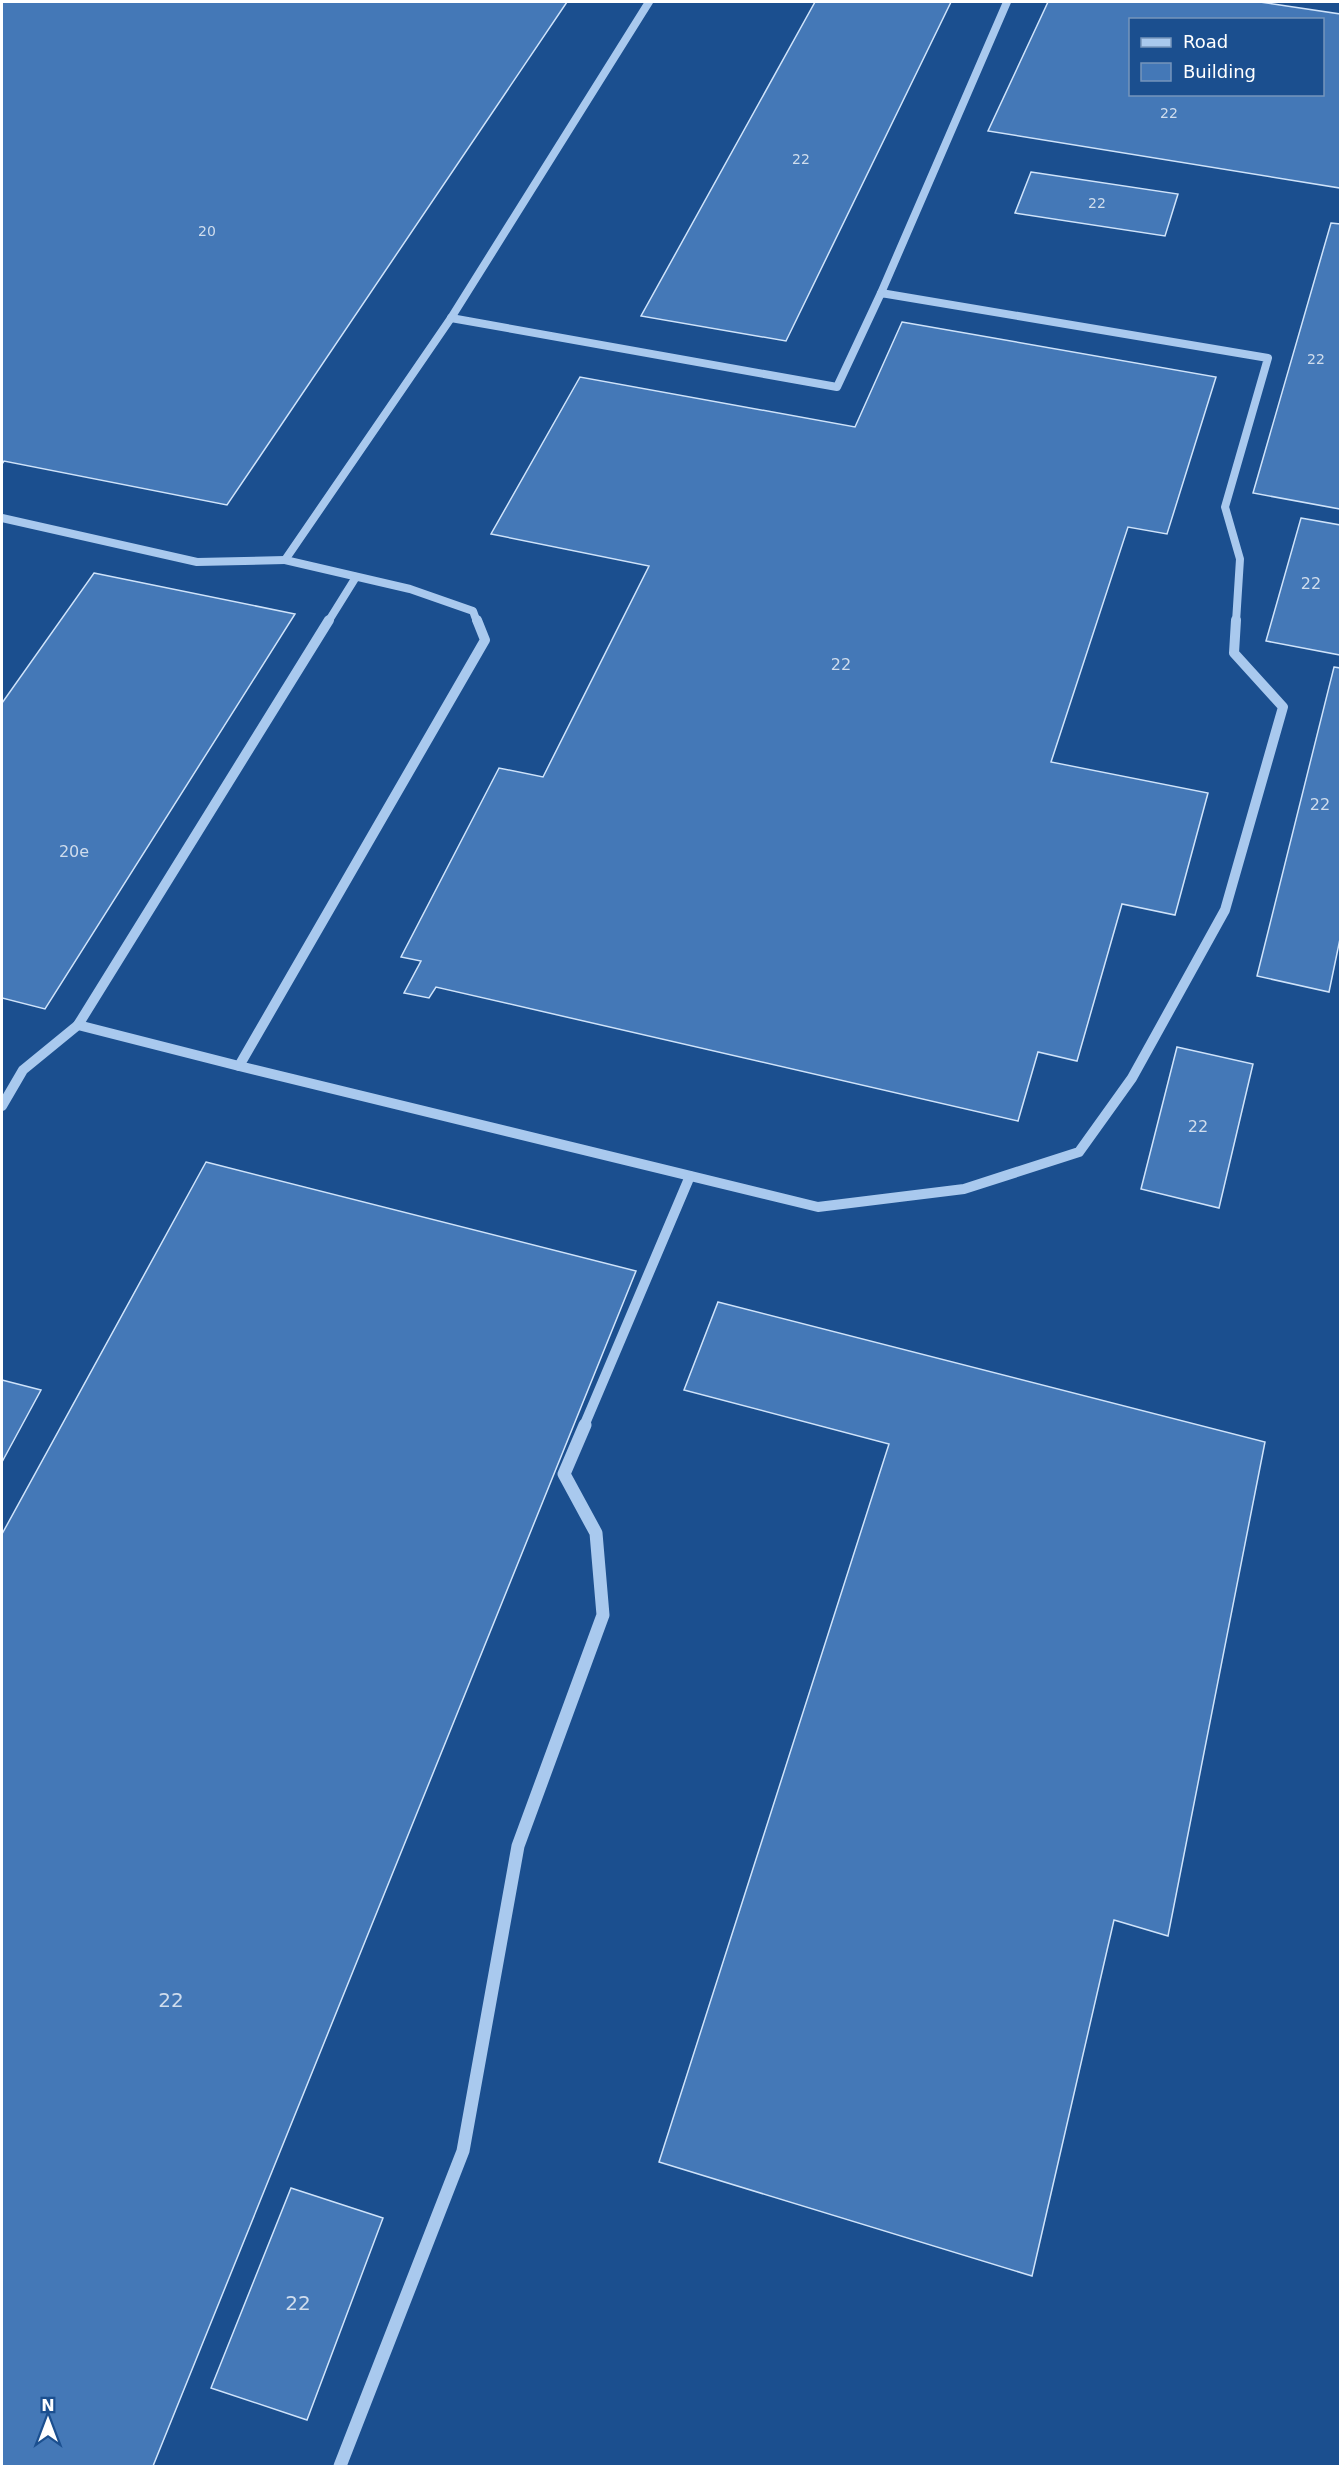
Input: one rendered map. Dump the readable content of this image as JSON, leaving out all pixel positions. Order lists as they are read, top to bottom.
{
  "house_numbers": [
    "22",
    "22",
    "22",
    "20",
    "22",
    "22",
    "22",
    "22",
    "20e",
    "22",
    "22",
    "22"
  ],
  "legend": ["Road", "Building"],
  "north": "top"
}
